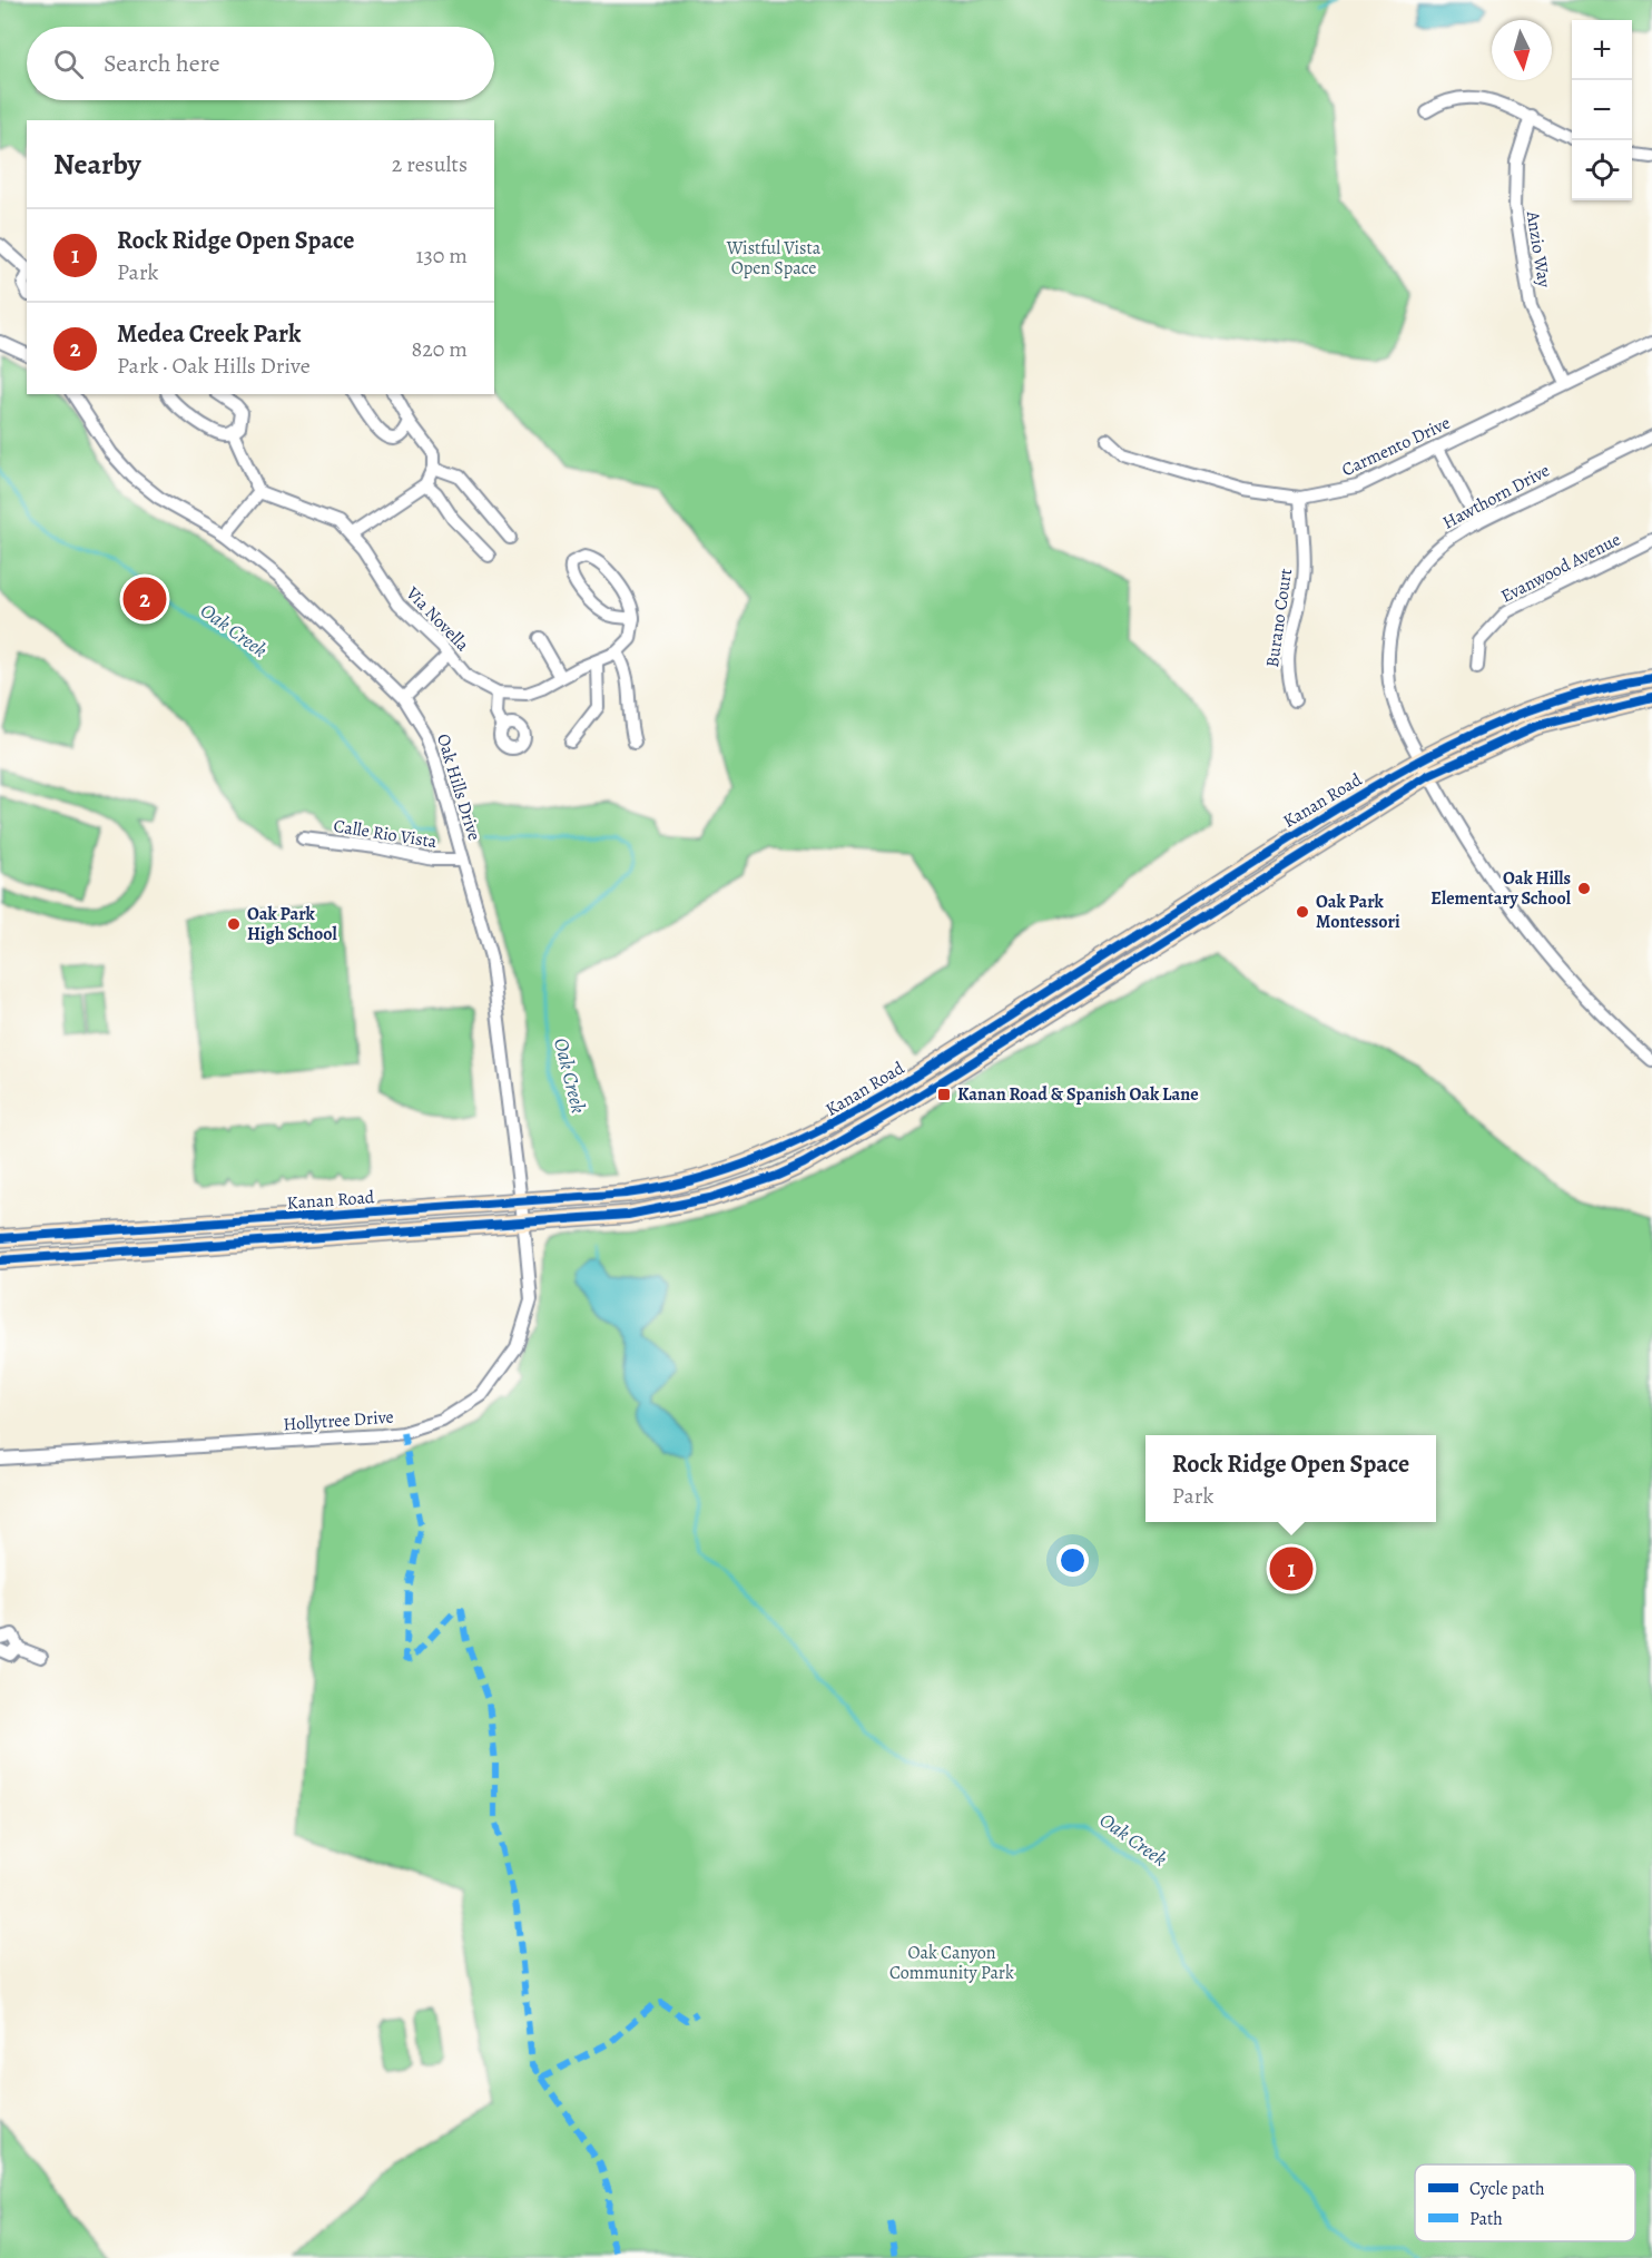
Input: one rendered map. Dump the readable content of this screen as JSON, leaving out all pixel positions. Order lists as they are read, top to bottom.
{
  "streets": {
    "main road": ["Kanan Road"],
    "street": [
      "Anzio Way",
      "Carmento Drive",
      "Hawthorn Drive",
      "Evanwood Avenue",
      "Burano Court",
      "Via Novella",
      "Oak Hills Drive",
      "Calle Rio Vista",
      "Hollytree Drive"
    ]
  },
  "crossings": [
    ["Anzio Way", "Carmento Drive"],
    ["Carmento Drive", "Burano Court"],
    ["Hawthorn Drive", "Kanan Road"],
    ["Oak Hills Drive", "Kanan Road"],
    ["Oak Hills Drive", "Calle Rio Vista"],
    ["Oak Hills Drive", "Hollytree Drive"],
    ["Kanan Road", "Hollytree Drive"]
  ],
  "water": ["Oak Creek"],
  "parks": ["Wistful Vista Open Space", "Oak Canyon Community Park"],
  "places": {
    "other": ["Oak Hills Elementary School", "Oak Park Montessori", "Oak Park High School"],
    "transit": ["Kanan Road & Spanish Oak Lane"]
  },
  "legend": ["Cycle path", "Path"],
  "north": "bottom",
  "page": {
    "map_buttons": ["+", "−"],
    "search": "Search here",
    "heading": ["Nearby", "2 results"],
    "list": [
      {
        "mark": "1",
        "name": "Rock Ridge Open Space",
        "note": "Park",
        "value": "130 m"
      },
      {
        "mark": "2",
        "name": "Medea Creek Park",
        "note": "Park · Oak Hills Drive",
        "value": "820 m"
      }
    ],
    "pins": ["2", "1"],
    "popup": ["Rock Ridge Open Space", "Park"]
  }
}
